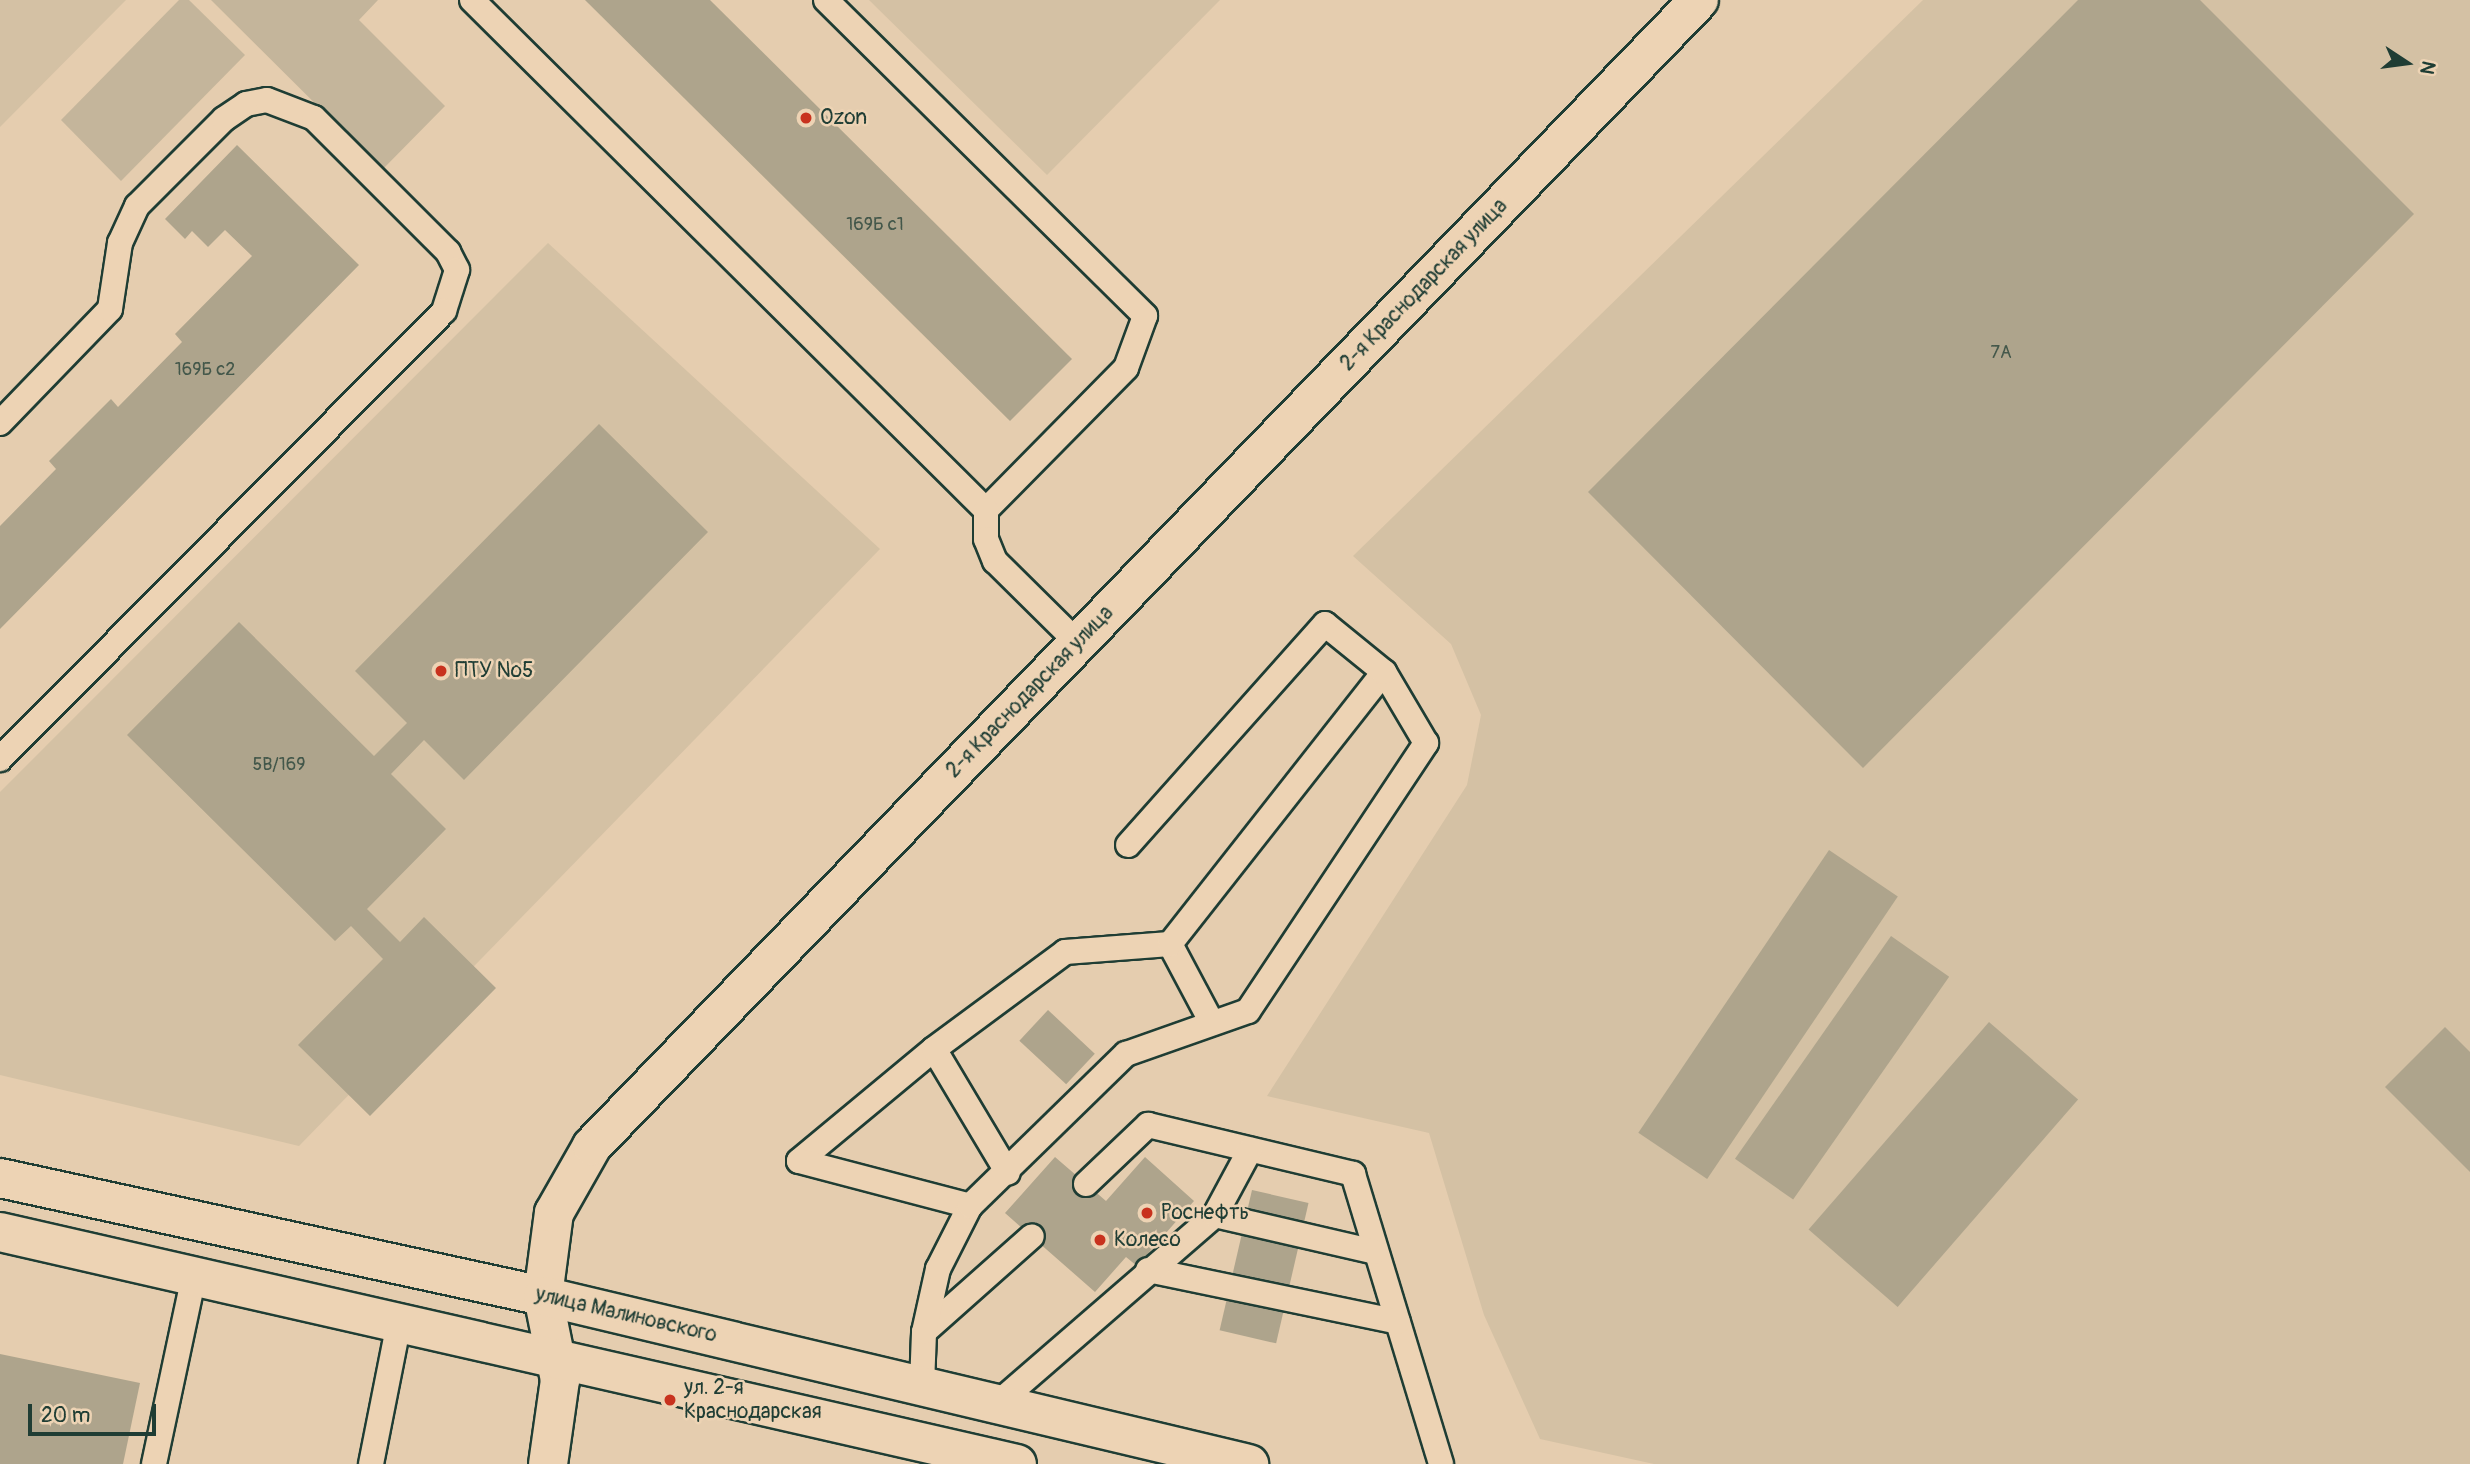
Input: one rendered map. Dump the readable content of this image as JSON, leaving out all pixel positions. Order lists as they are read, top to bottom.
{
  "streets": {
    "main road": ["2-я Краснодарская улица", "улица Малиновского"]
  },
  "crossings": [
    ["2-я Краснодарская улица", "улица Малиновского"]
  ],
  "places": [
    "Ozon",
    "ПТУ №5",
    "Роснефть",
    "Колесо",
    "ул. 2-я Краснодарская"
  ],
  "house_numbers": [
    "169Б с1",
    "7А",
    "169Б с2",
    "5В/169"
  ],
  "scale_bar": "20 m",
  "north": "right"
}
